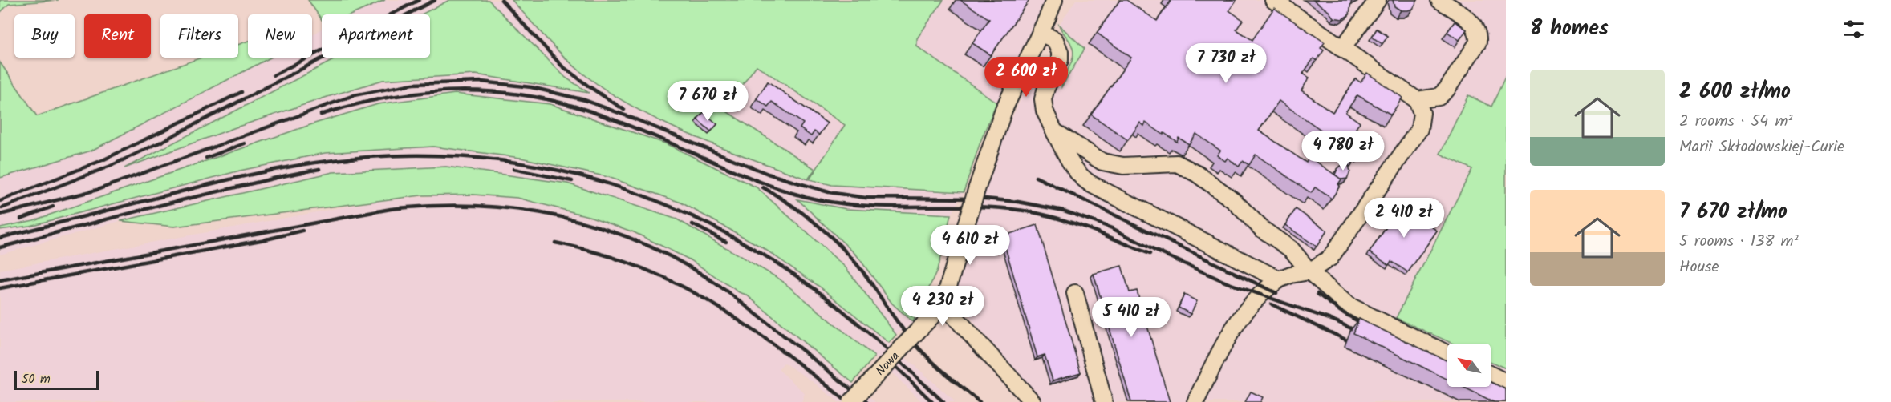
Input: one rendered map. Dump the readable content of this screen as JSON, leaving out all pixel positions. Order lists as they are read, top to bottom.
{
  "streets": {
    "street": ["Nowa"]
  },
  "scale_bar": "50 m",
  "north": "top left",
  "page": {
    "heading": "8 homes",
    "chip": [
      "Buy",
      "Rent",
      "Filters",
      "New",
      "Apartment"
    ],
    "price": [
      "7 730 zł",
      "2 600 zł",
      "7 670 zł",
      "4 780 zł",
      "2 410 zł",
      "4 610 zł",
      "4 230 zł",
      "5 410 zł"
    ],
    "list": [
      {
        "name": "2 600 zł/mo",
        "note": "2 rooms · 54 m² · Marii Skłodowskiej-Curie"
      },
      {
        "name": "7 670 zł/mo",
        "note": "5 rooms · 138 m² · House"
      }
    ],
    "scale": "50 m"
  }
}
